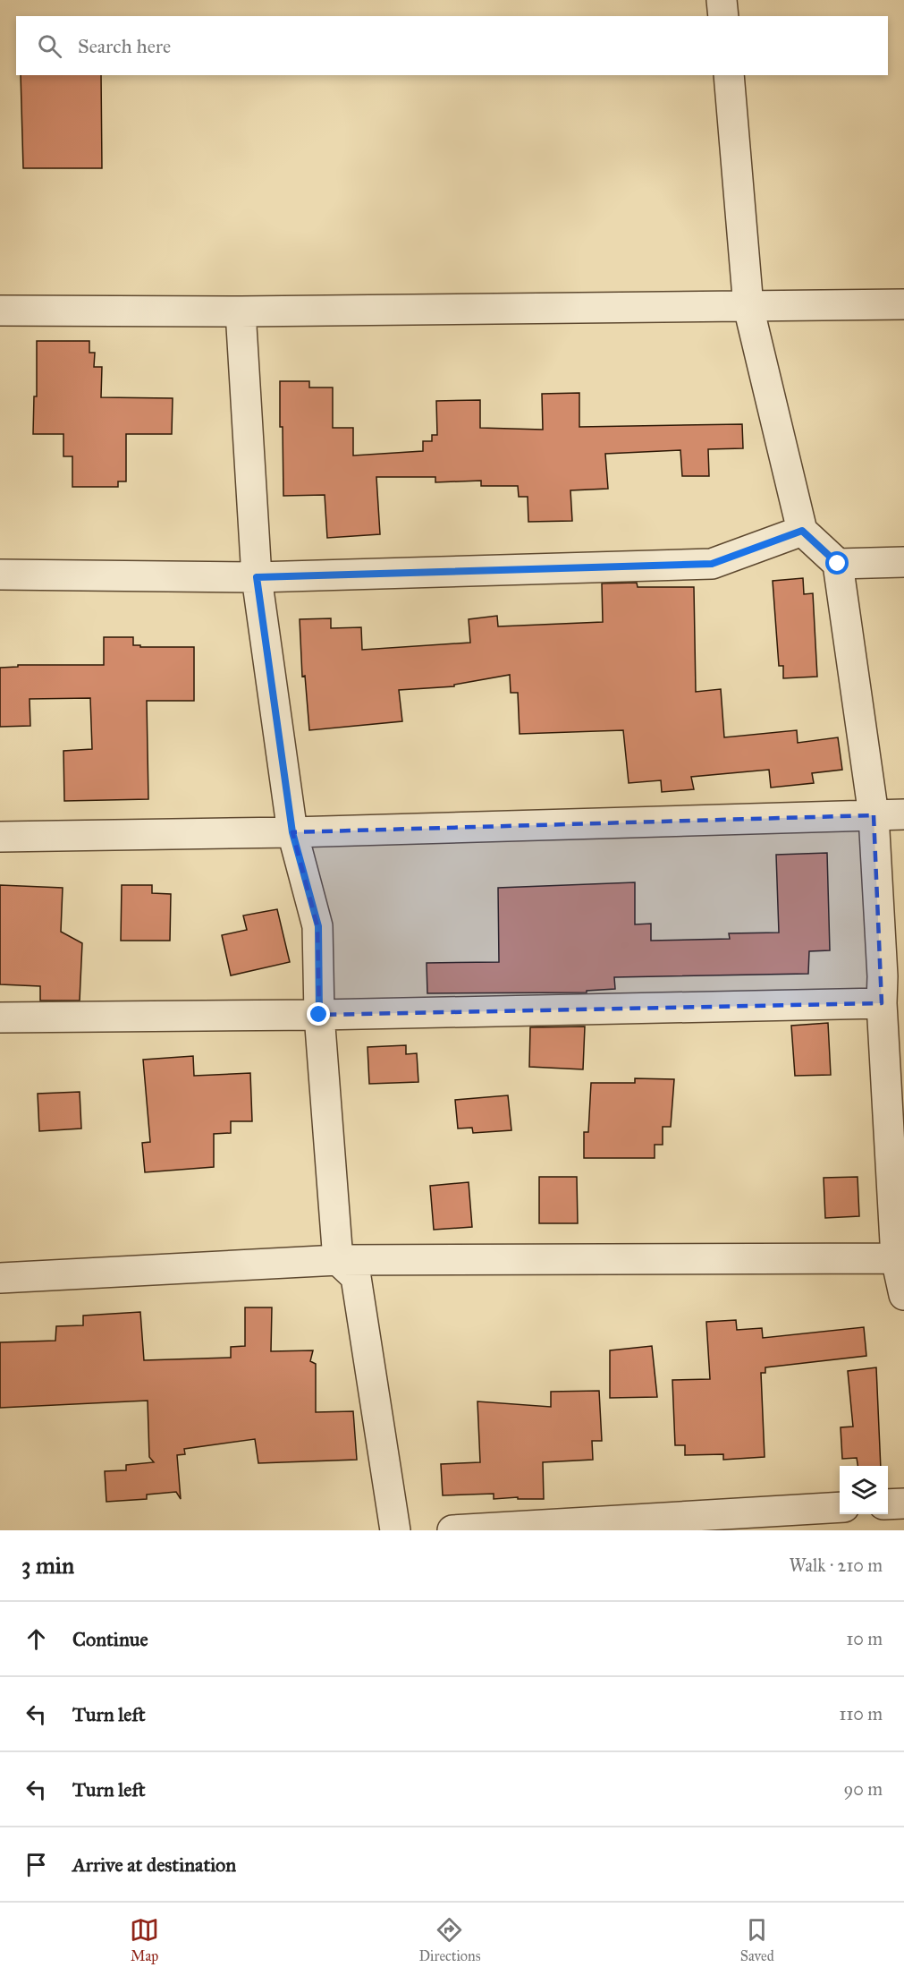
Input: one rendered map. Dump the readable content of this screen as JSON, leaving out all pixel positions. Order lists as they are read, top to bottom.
{
  "page": {
    "search": "Search here",
    "heading": ["3 min", "Walk · 210 m"],
    "list": [
      ["Continue", "10 m"],
      ["Turn left", "110 m"],
      ["Turn left", "90 m"],
      "Arrive at destination"
    ],
    "nav": ["Map", "Directions", "Saved"]
  }
}
